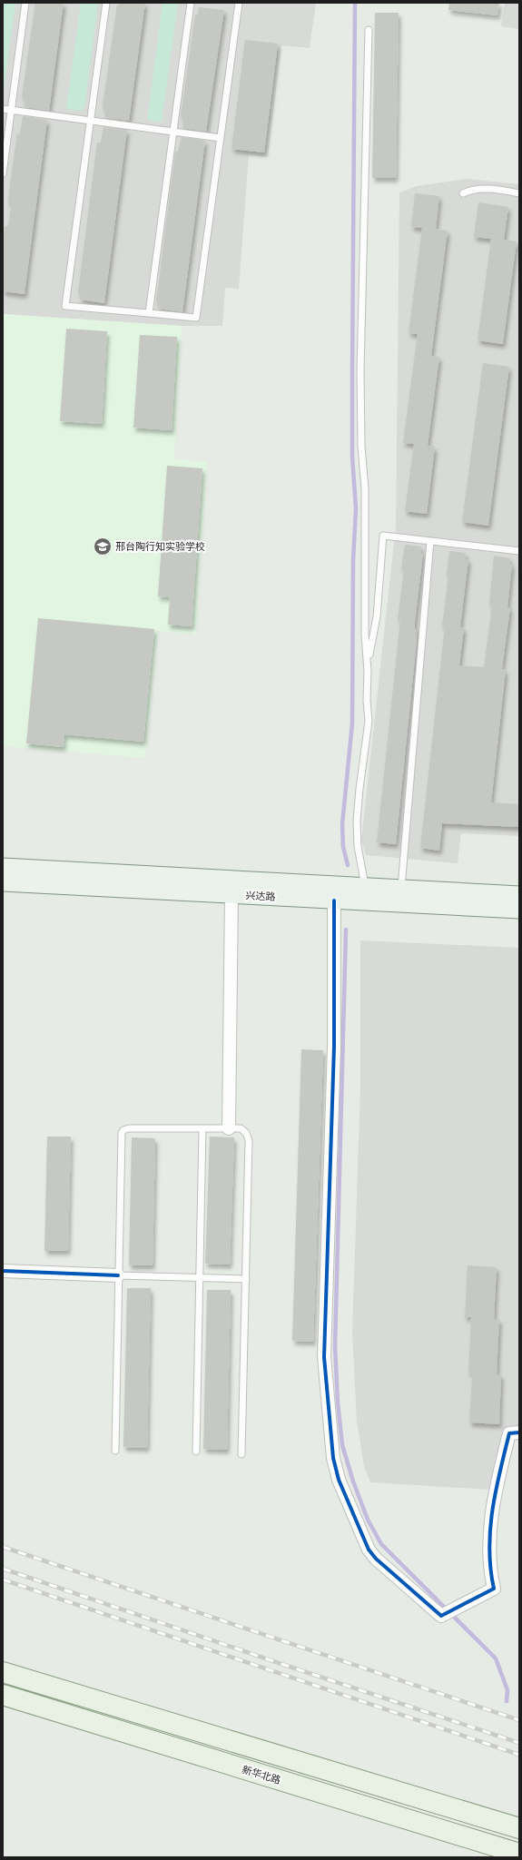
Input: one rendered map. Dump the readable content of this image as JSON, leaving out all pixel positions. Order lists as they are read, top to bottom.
{
  "streets": {
    "main road": ["兴达路", "新华北路"]
  },
  "places": {
    "school or university": ["邢台陶行知实验学校"]
  }
}
